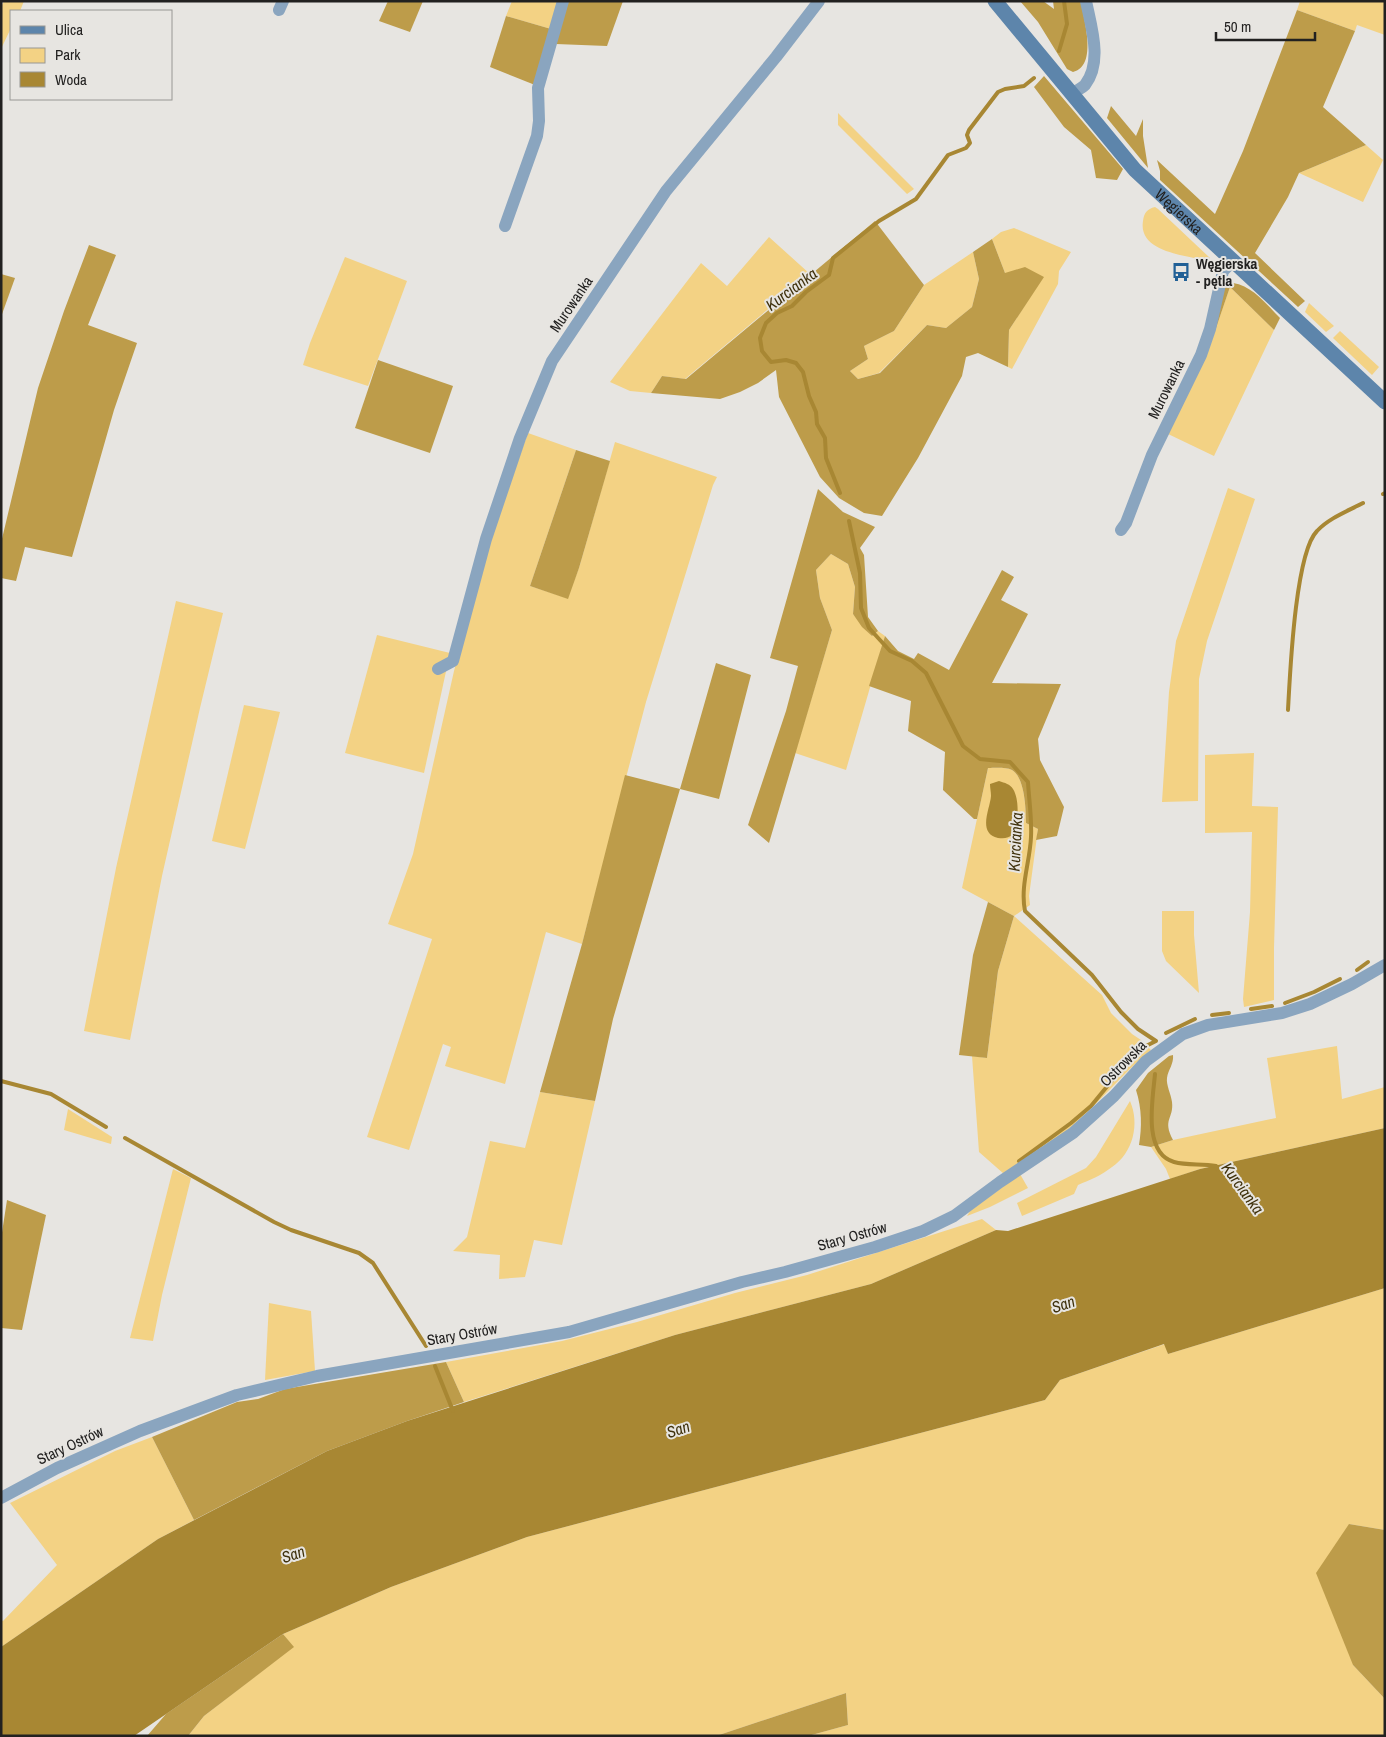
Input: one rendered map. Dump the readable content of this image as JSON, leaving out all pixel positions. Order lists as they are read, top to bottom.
{
  "streets": {
    "main road": ["Węgierska"],
    "street": ["Murowanka", "Ostrowska", "Stary Ostrów"]
  },
  "crossings": [
    ["Węgierska", "Murowanka"],
    ["Ostrowska", "Stary Ostrów"]
  ],
  "water": ["Kurcianka", "San"],
  "places": {
    "bus stop": ["Węgierska - pętla"]
  },
  "legend": ["Ulica", "Park", "Woda"],
  "scale_bar": "50 m"
}
